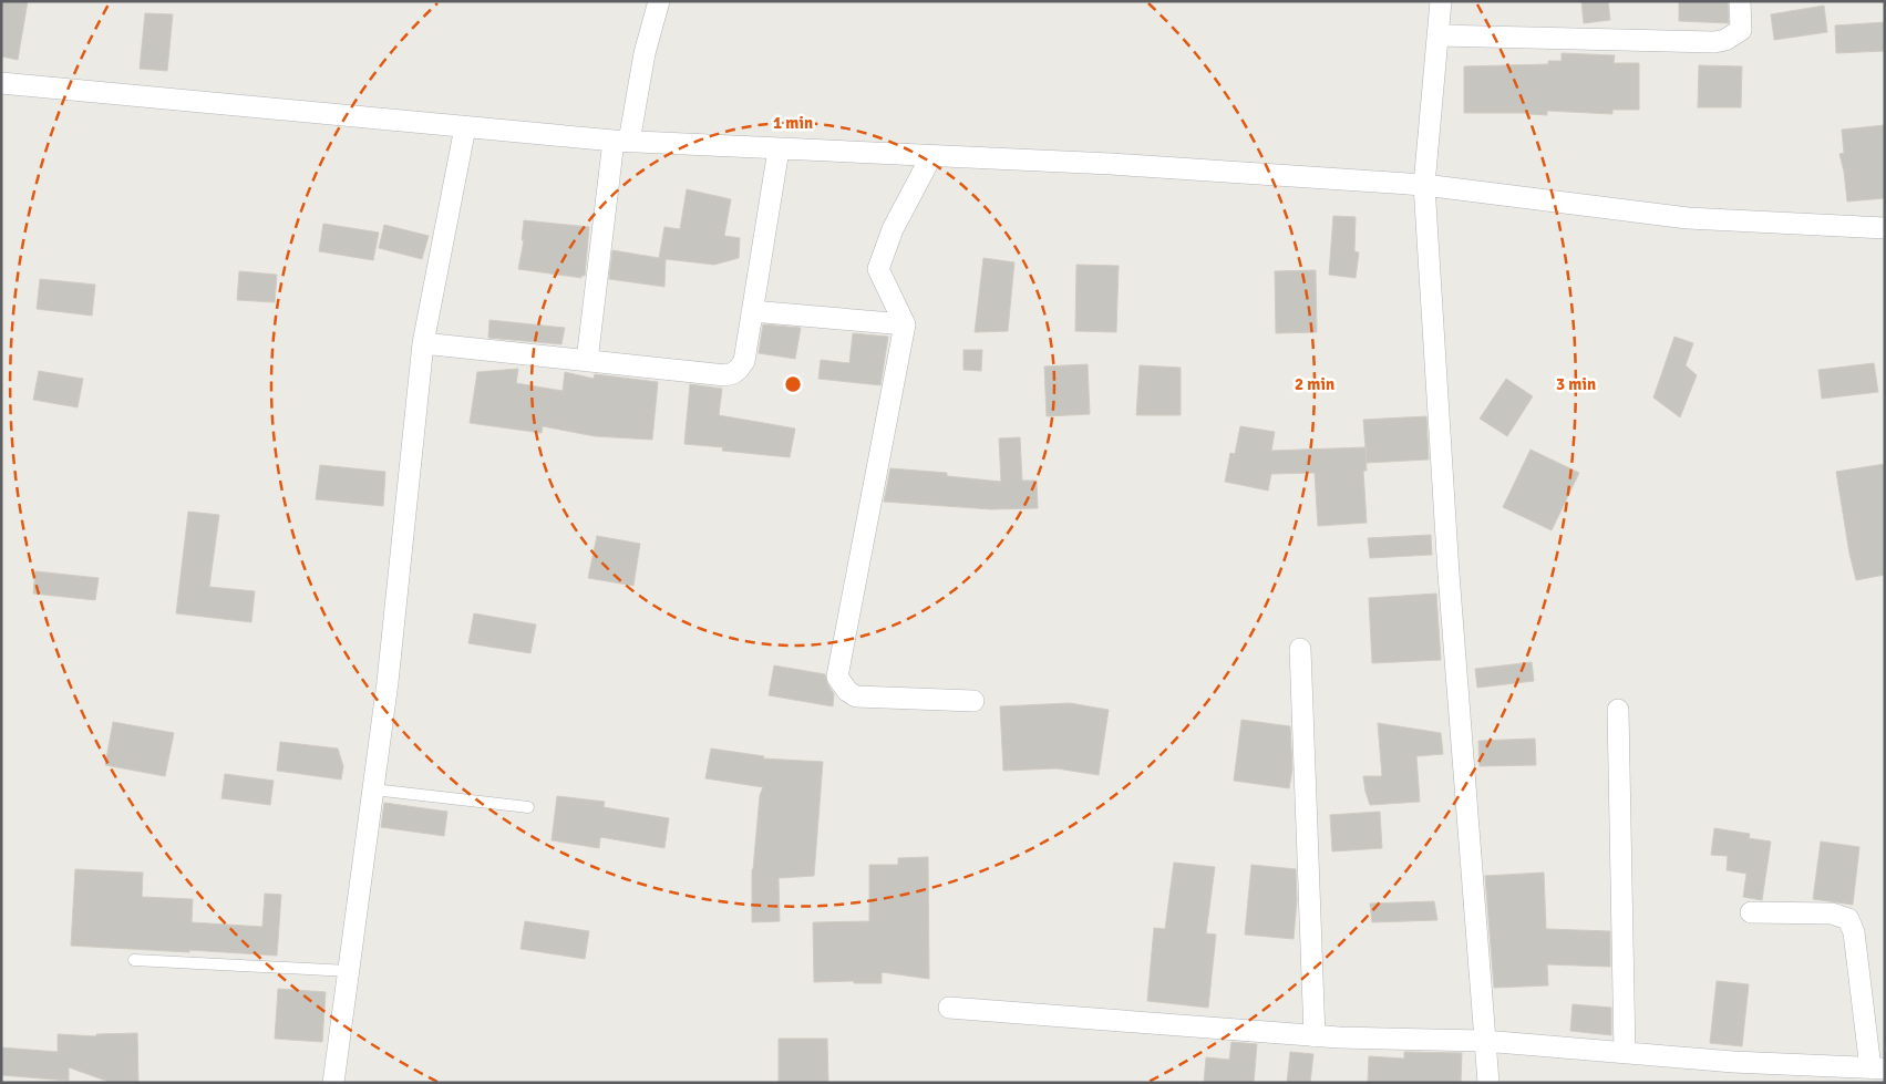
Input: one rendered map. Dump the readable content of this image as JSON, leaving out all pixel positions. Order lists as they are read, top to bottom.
{
  "rings": ["1 min", "2 min", "3 min"]
}
